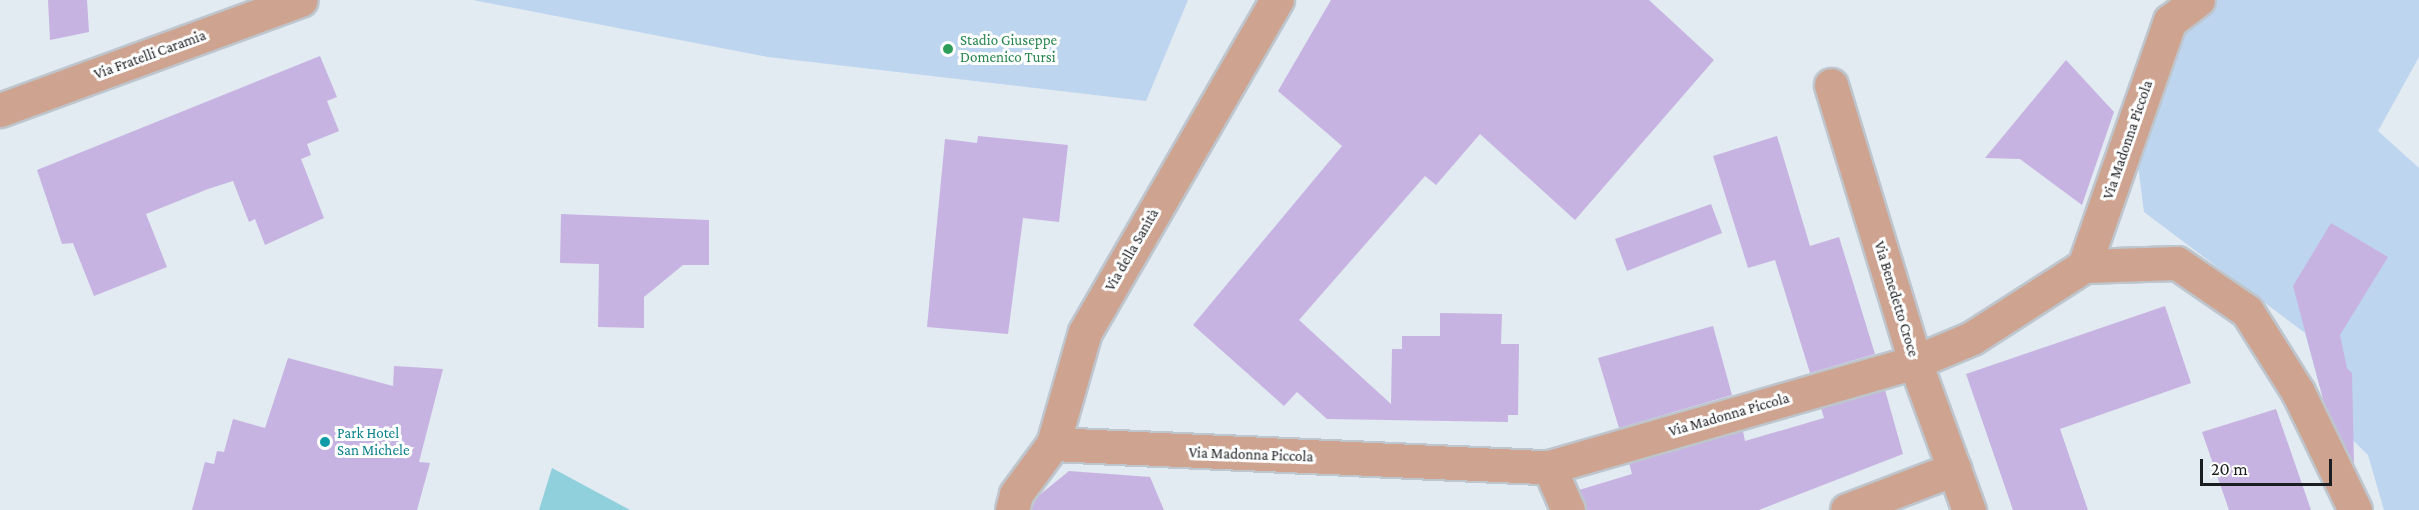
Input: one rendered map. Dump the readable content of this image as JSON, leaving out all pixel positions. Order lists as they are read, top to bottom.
{
  "streets": {
    "street": [
      "Via Fratelli Caramia",
      "Via Madonna Piccola",
      "Via della Sanità",
      "Via Benedetto Croce"
    ]
  },
  "crossings": [
    ["Via Madonna Piccola", "Via della Sanità"],
    ["Via Madonna Piccola", "Via Benedetto Croce"]
  ],
  "places": ["Stadio Giuseppe Domenico Tursi", "Park Hotel San Michele"],
  "scale_bar": "20 m"
}
